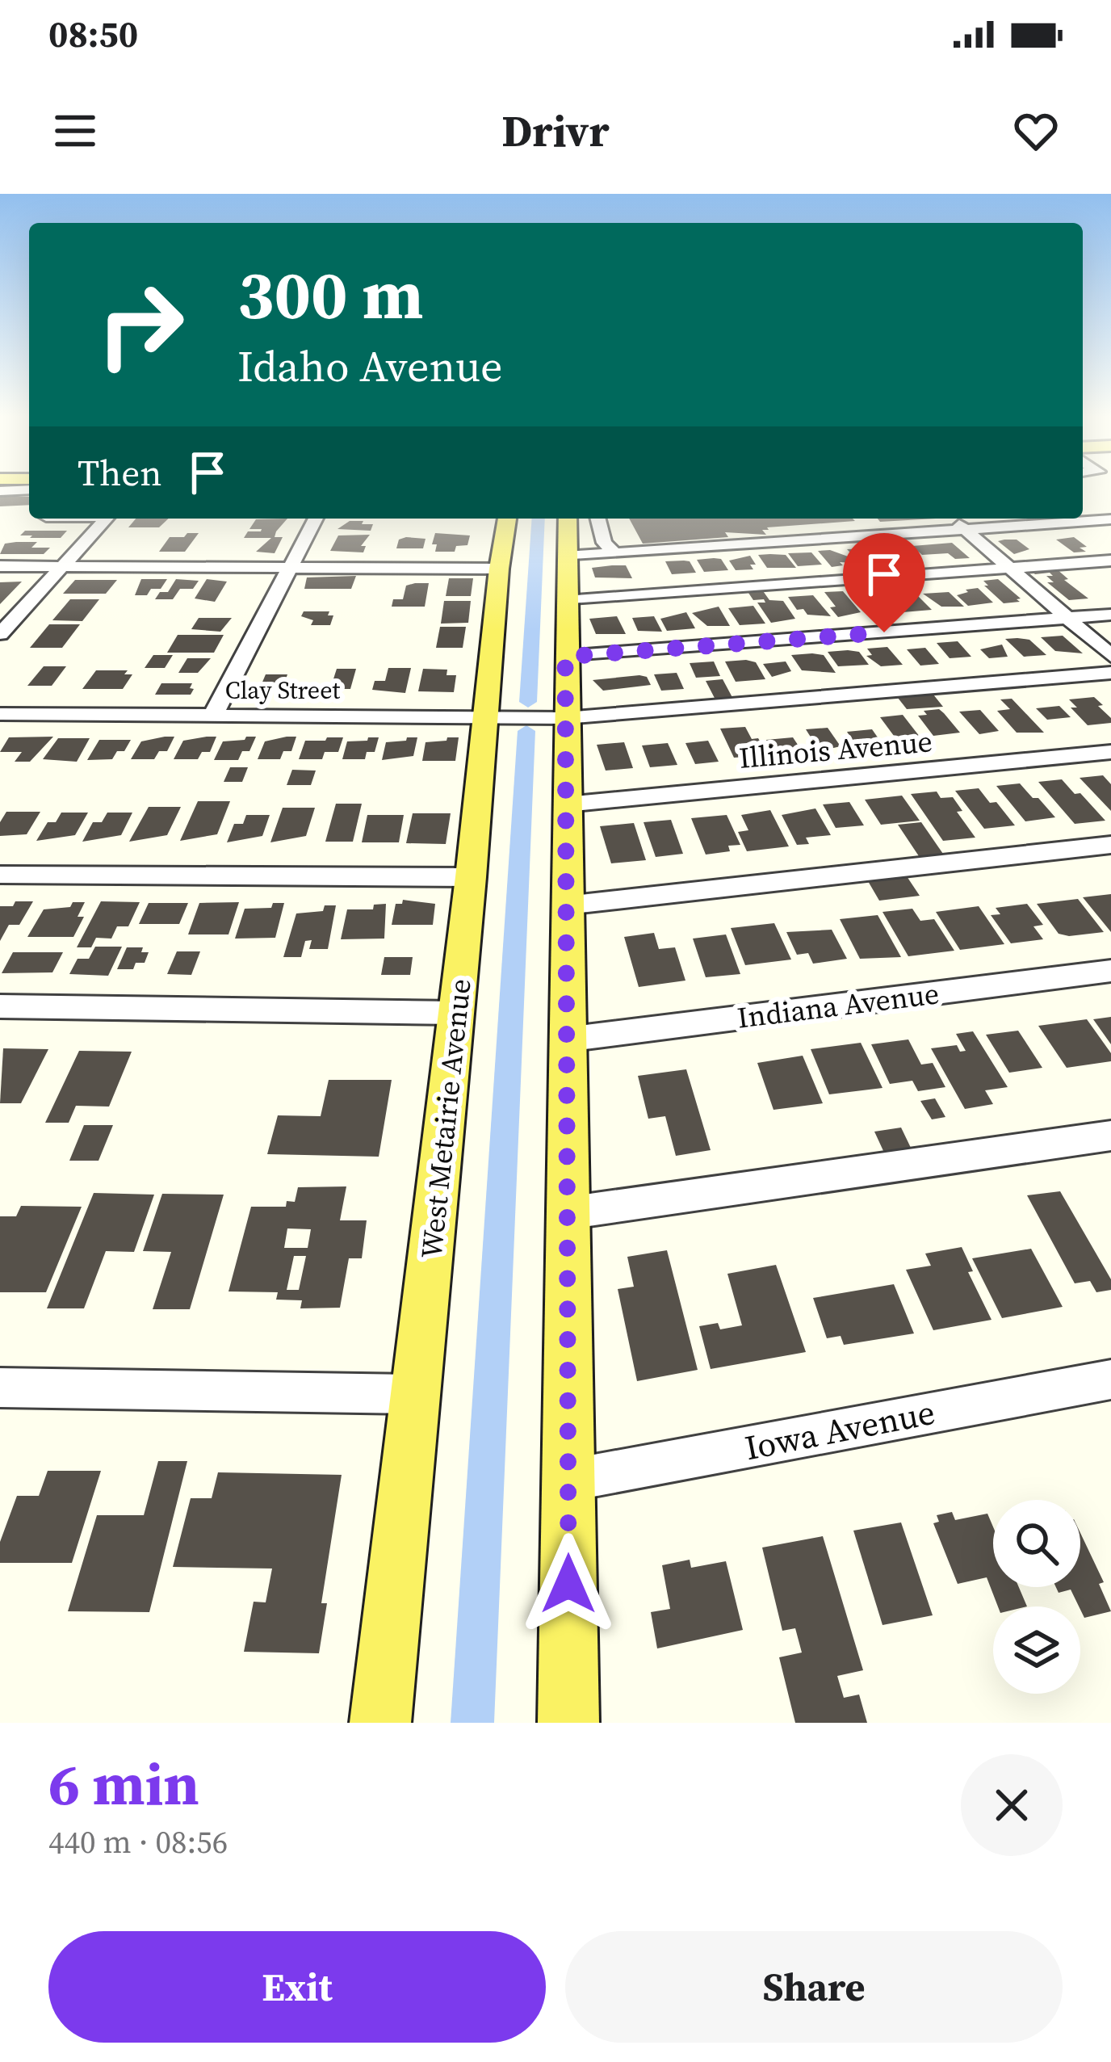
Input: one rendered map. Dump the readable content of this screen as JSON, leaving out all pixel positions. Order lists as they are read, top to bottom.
{
  "streets": {
    "main road": ["West Metairie Avenue"],
    "street": [
      "Clay Street",
      "Illinois Avenue",
      "Indiana Avenue",
      "Iowa Avenue"
    ]
  },
  "crossings": [
    ["Clay Street", "West Metairie Avenue"]
  ],
  "page": {
    "status": "08:50",
    "header": "Drivr",
    "turn": ["300 m", "Idaho Avenue"],
    "then": "Then",
    "heading": ["6 min", "440 m · 08:56"],
    "buttons": ["Exit", "Share"]
  }
}
